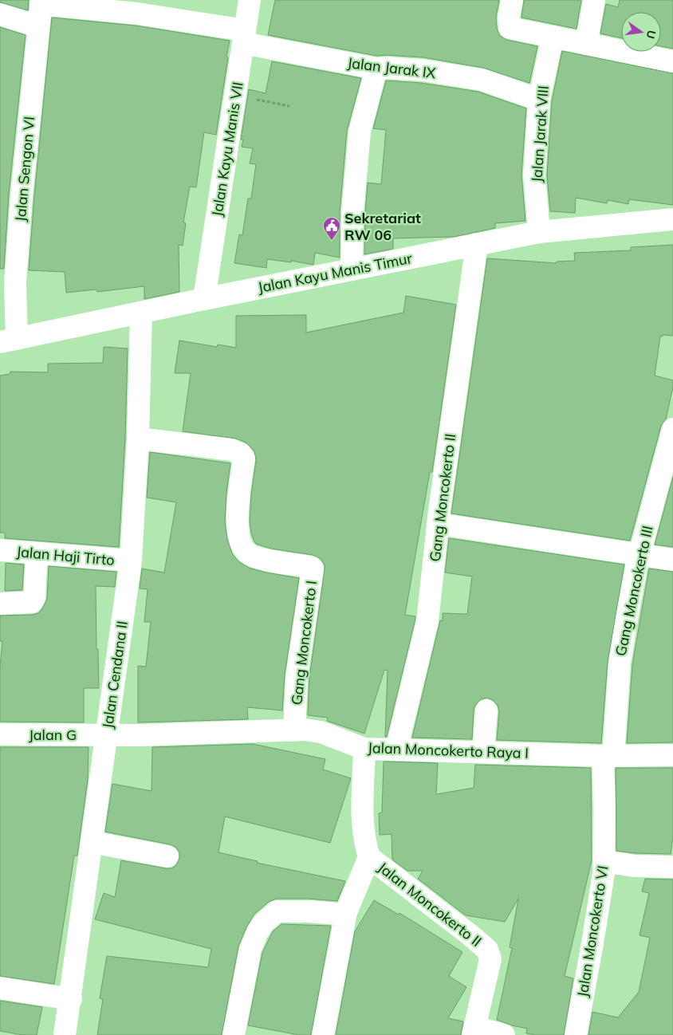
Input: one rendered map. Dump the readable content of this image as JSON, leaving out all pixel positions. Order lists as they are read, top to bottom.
{
  "streets": {
    "street": [
      "Jalan Jarak IX",
      "Jalan Jarak VIII",
      "Jalan Kayu Manis VII",
      "Jalan Sengon VI",
      "Jalan Kayu Manis Timur",
      "Gang Moncokerto II",
      "Jalan Haji Tirto",
      "Gang Moncokerto III",
      "Gang Moncokerto I",
      "Jalan Cendana II",
      "Jalan G",
      "Jalan Moncokerto Raya I",
      "Jalan Moncokerto II",
      "Jalan Moncokerto VI"
    ]
  },
  "crossings": [
    ["Jalan Jarak IX", "Jalan Jarak VIII"],
    ["Jalan Jarak IX", "Jalan Kayu Manis VII"],
    ["Jalan Jarak IX", "Jalan Sengon VI"],
    ["Jalan Jarak VIII", "Jalan Kayu Manis Timur"],
    ["Jalan Kayu Manis VII", "Jalan Kayu Manis Timur"],
    ["Jalan Sengon VI", "Jalan Kayu Manis Timur"],
    ["Jalan Kayu Manis Timur", "Gang Moncokerto II"],
    ["Jalan Kayu Manis Timur", "Jalan Cendana II"],
    ["Gang Moncokerto II", "Jalan Moncokerto Raya I"],
    ["Jalan Haji Tirto", "Jalan Cendana II"],
    ["Gang Moncokerto III", "Jalan Moncokerto Raya I"],
    ["Gang Moncokerto III", "Jalan Moncokerto VI"],
    ["Gang Moncokerto I", "Jalan Cendana II"],
    ["Gang Moncokerto I", "Jalan Moncokerto Raya I"],
    ["Jalan Cendana II", "Jalan G"],
    ["Jalan Cendana II", "Jalan Moncokerto Raya I"],
    ["Jalan G", "Jalan Moncokerto Raya I"],
    ["Jalan Moncokerto Raya I", "Jalan Moncokerto II"],
    ["Jalan Moncokerto Raya I", "Jalan Moncokerto VI"]
  ],
  "places": {
    "public building": ["Sekretariat RW 06"]
  },
  "north": "right"
}
